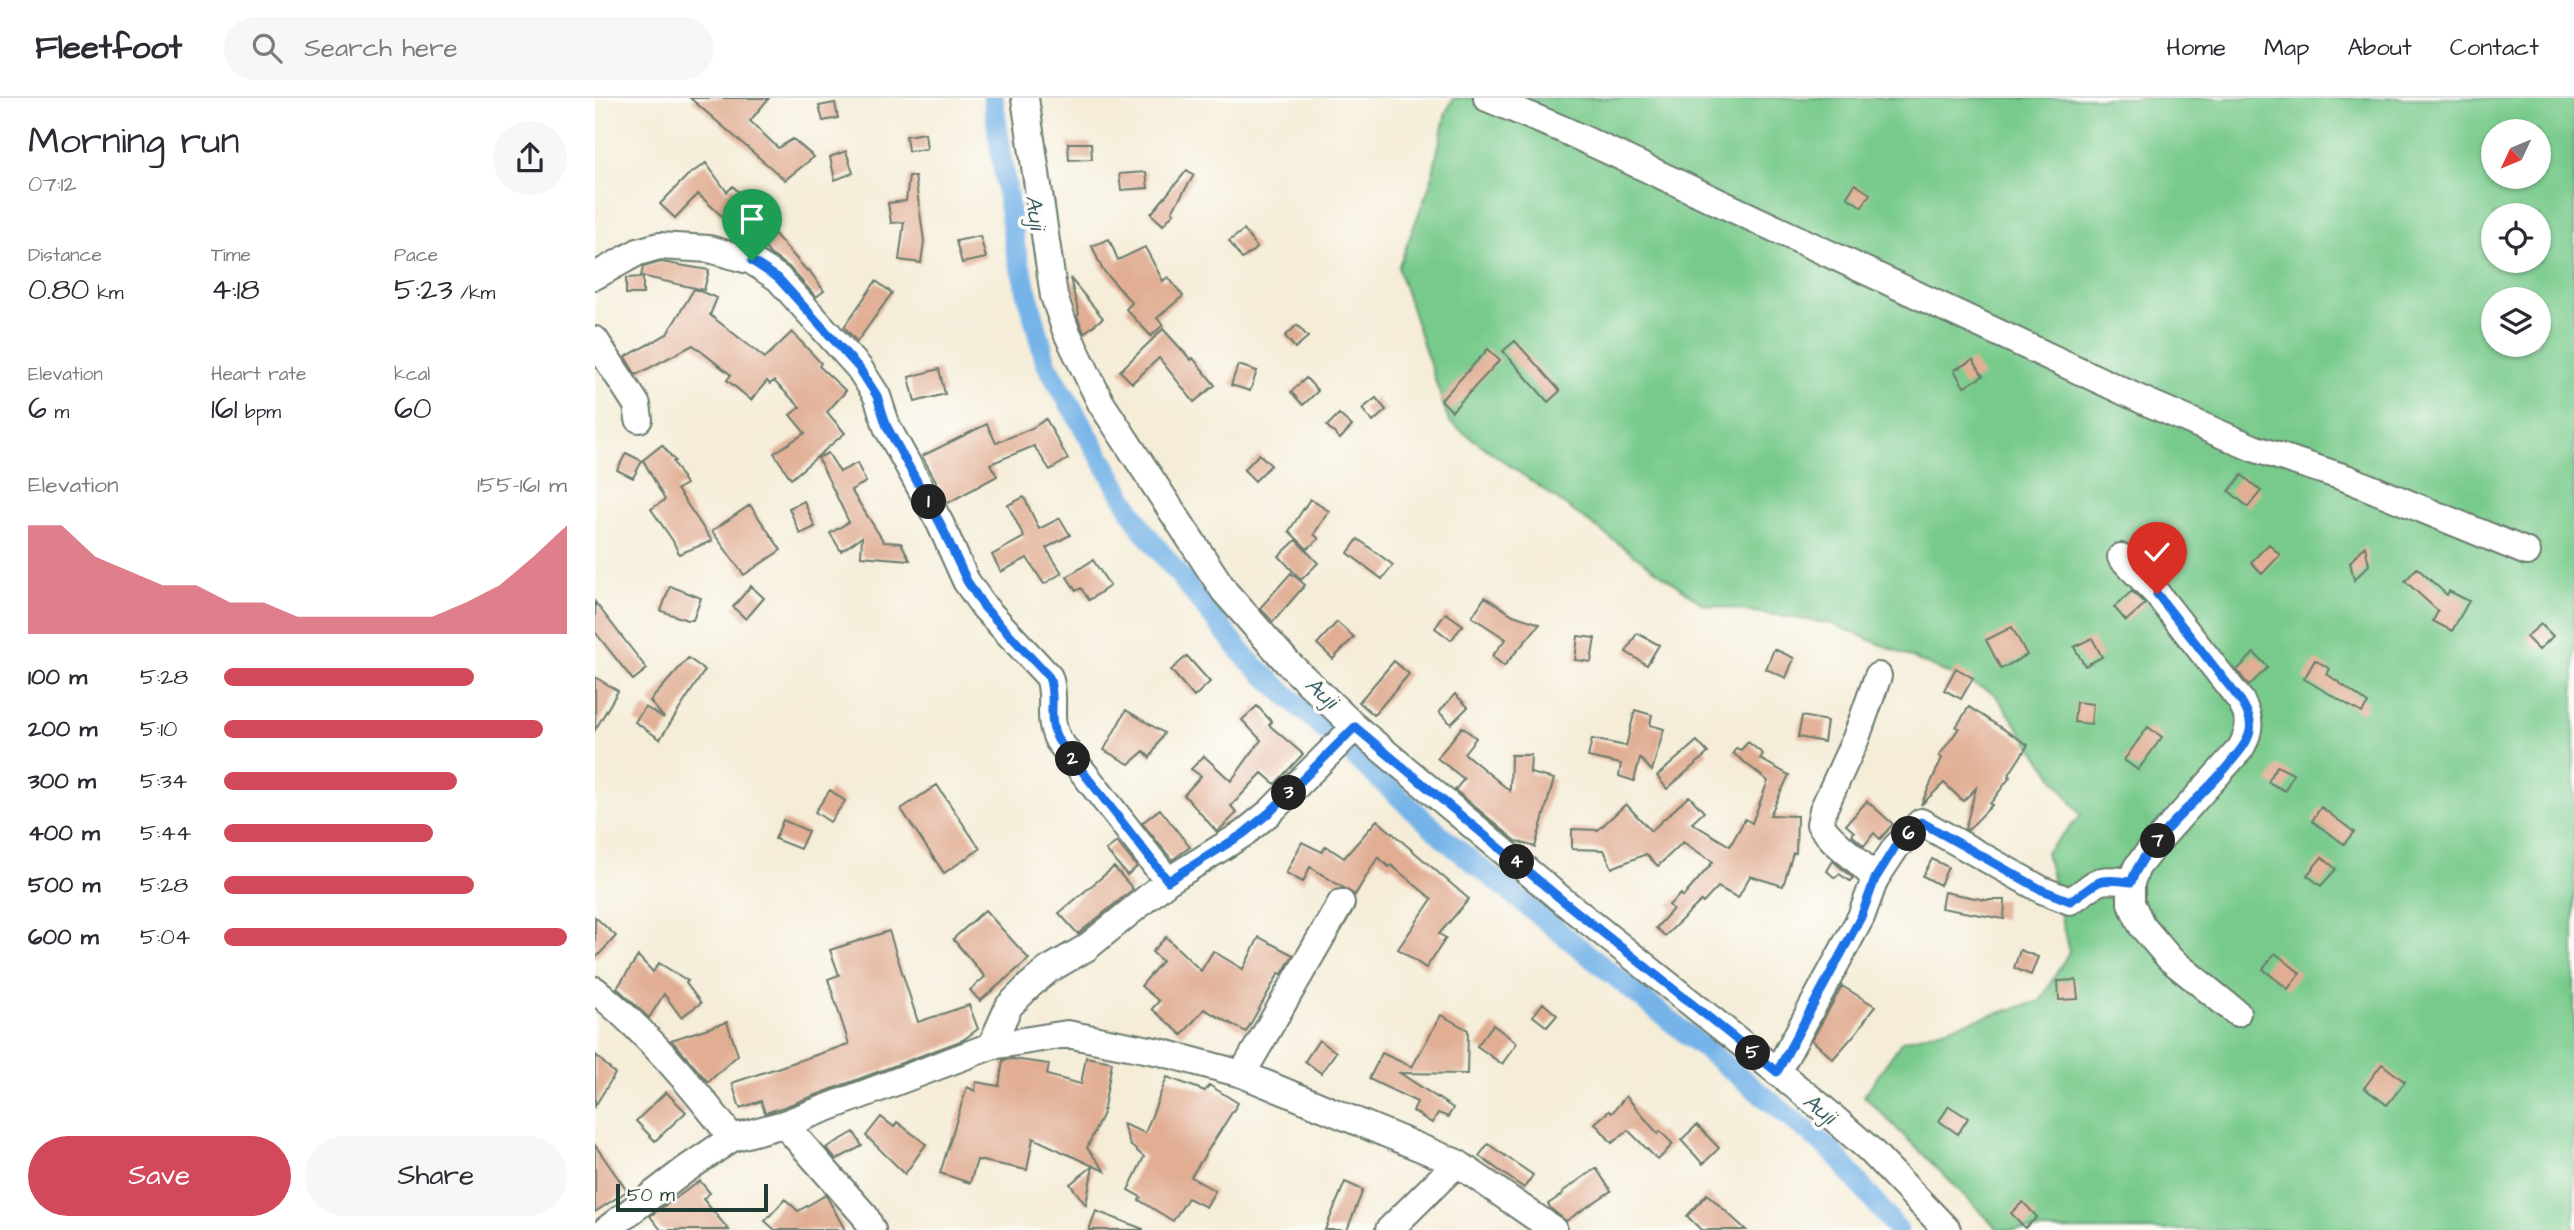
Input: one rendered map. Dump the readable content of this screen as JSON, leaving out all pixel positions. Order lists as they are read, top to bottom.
{
  "water": ["Auji"],
  "scale_bar": "50 m",
  "north": "bottom left",
  "page": {
    "header": "Fleetfoot",
    "search": "Search here",
    "nav": [
      "Home",
      "Map",
      "About",
      "Contact"
    ],
    "heading": ["Morning run", "07:12"],
    "stats": [
      ["Distance", "0.80 km"],
      ["Time", "4:18"],
      ["Pace", "5:23 /km"],
      ["Elevation", "6 m"],
      ["Heart rate", "161 bpm"],
      ["kcal", "60"]
    ],
    "chart": ["Elevation", "155–161 m"],
    "pins": [
      "1",
      "2",
      "3",
      "6",
      "7",
      "4",
      "5"
    ],
    "list": [
      {
        "name": "100 m",
        "note": "5:28"
      },
      {
        "name": "200 m",
        "note": "5:10"
      },
      {
        "name": "300 m",
        "note": "5:34"
      },
      {
        "name": "400 m",
        "note": "5:44"
      },
      {
        "name": "500 m",
        "note": "5:28"
      },
      {
        "name": "600 m",
        "note": "5:04"
      }
    ],
    "buttons": ["Save", "Share"],
    "scale": "50 m"
  }
}
